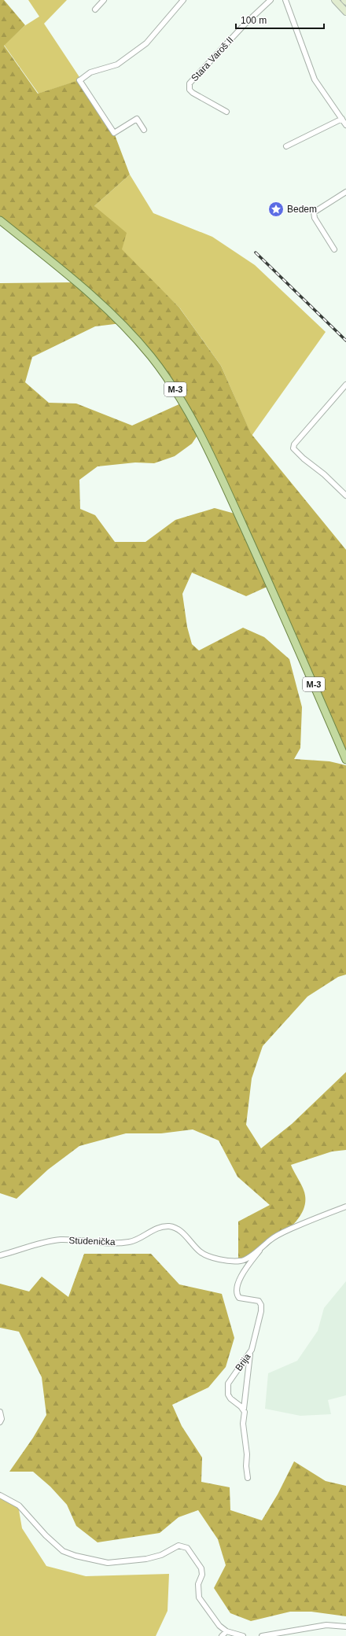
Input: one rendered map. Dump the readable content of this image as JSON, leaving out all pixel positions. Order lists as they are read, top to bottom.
{
  "streets": {
    "main road": ["M-3"],
    "street": ["Stara Varoš II", "Studenička", "Brija"]
  },
  "crossings": [
    ["Studenička", "Brija"]
  ],
  "places": {
    "place": ["Bedem"]
  },
  "scale_bar": "100 m"
}
